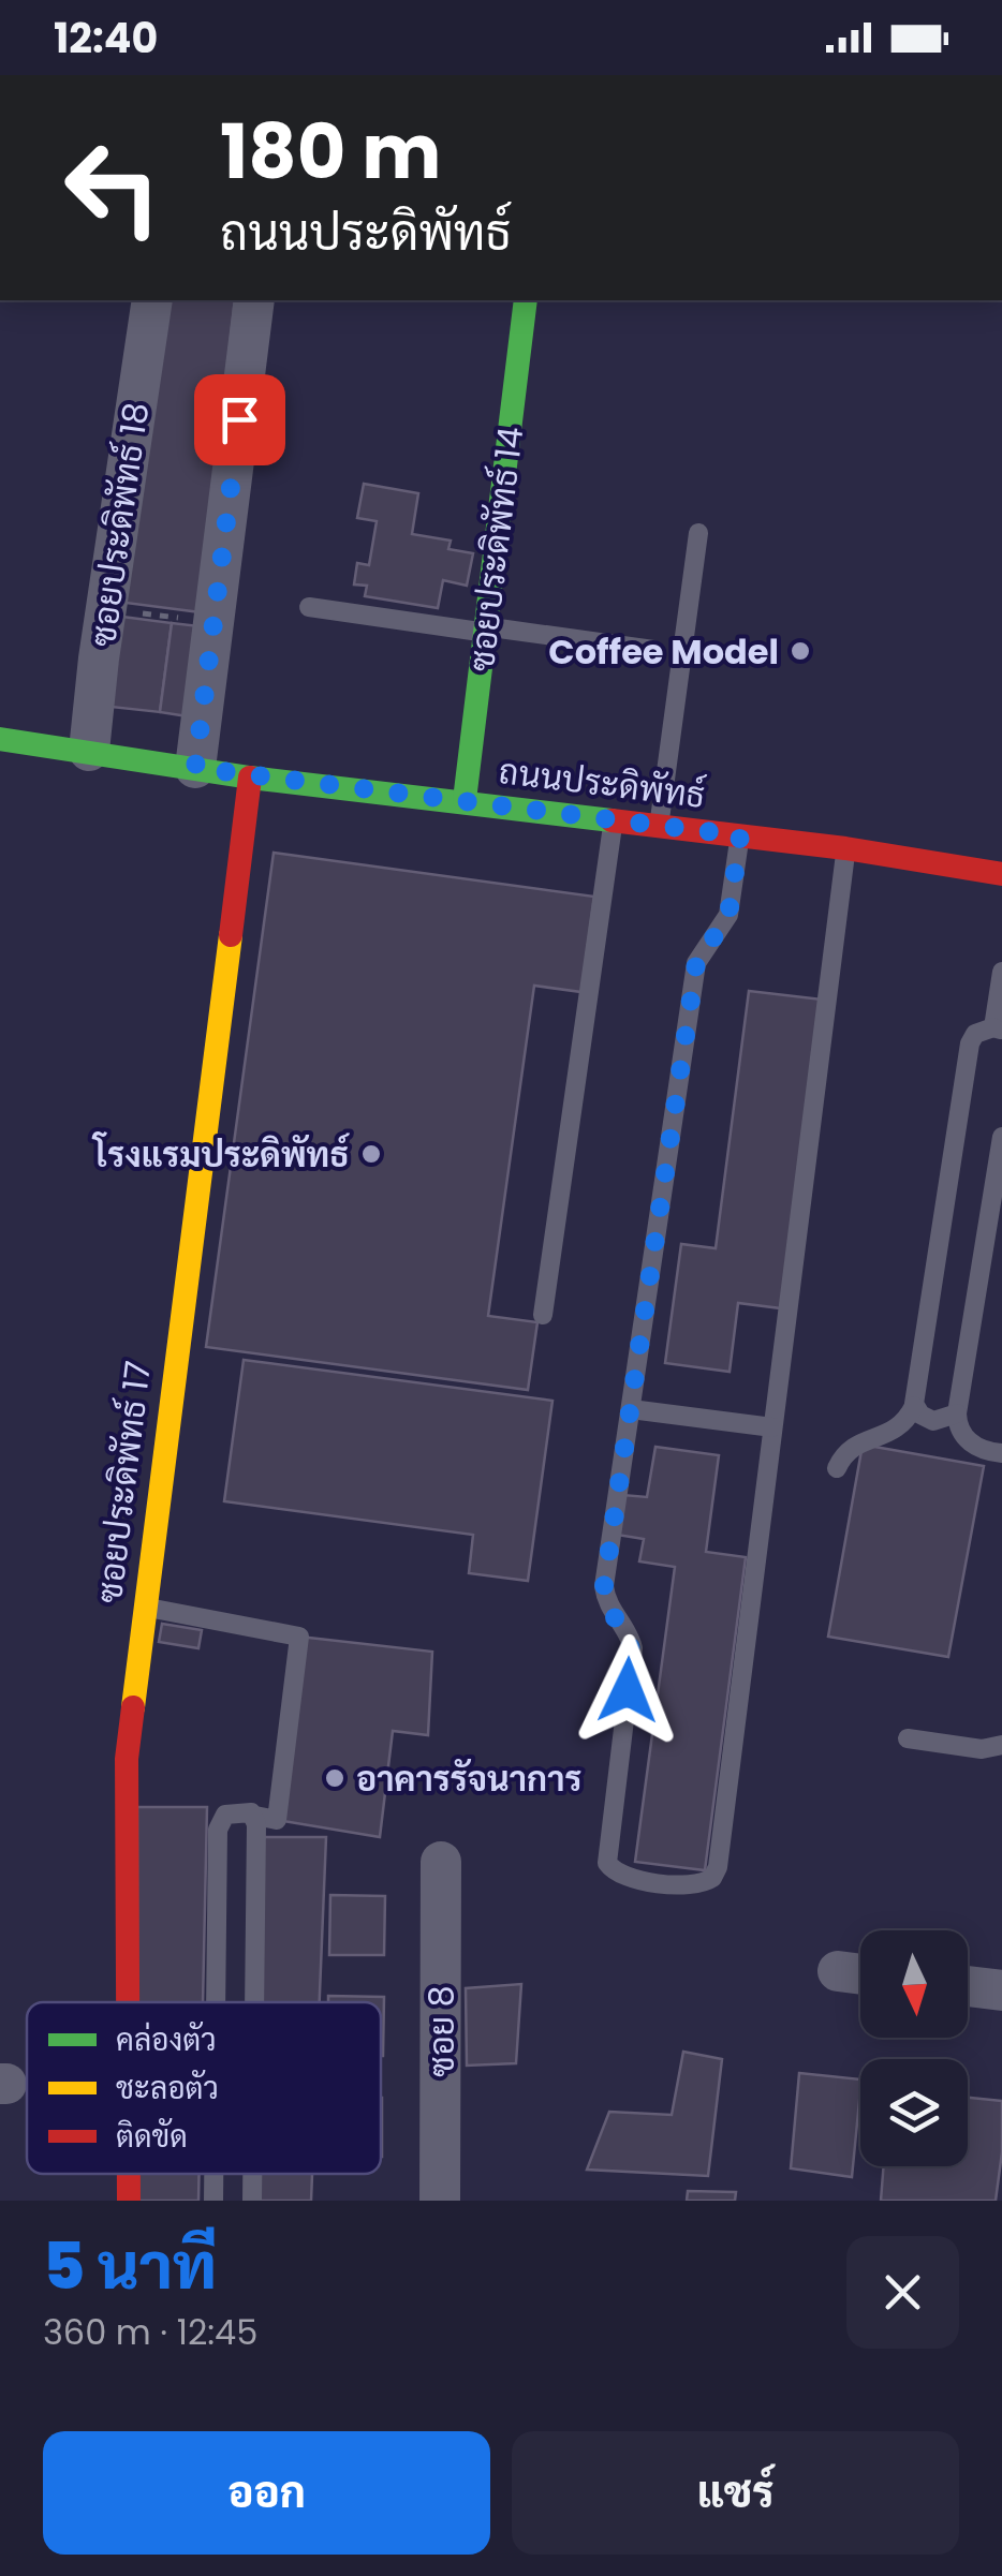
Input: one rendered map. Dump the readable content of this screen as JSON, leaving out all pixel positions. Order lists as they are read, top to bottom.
{
  "streets": {
    "street": [
      "ซอยประดิพัทธ์ 18",
      "ซอยประดิพัทธ์ 14",
      "ถนนประดิพัทธ์",
      "ซอยประดิพัทธ์ 17",
      "ซอย 8"
    ]
  },
  "crossings": [
    ["ซอยประดิพัทธ์ 18", "ถนนประดิพัทธ์"],
    ["ซอยประดิพัทธ์ 14", "ถนนประดิพัทธ์"],
    ["ถนนประดิพัทธ์", "ซอยประดิพัทธ์ 17"]
  ],
  "places": ["Coffee Model", "โรงแรมประดิพัทธ์", "อาคารรัจนาการ"],
  "legend": ["คล่องตัว", "ชะลอตัว", "ติดขัด"],
  "north": "bottom",
  "page": {
    "status": "12:40",
    "turn": ["180 m", "ถนนประดิพัทธ์"],
    "heading": ["5 นาที", "360 m · 12:45"],
    "buttons": ["ออก", "แชร์"]
  }
}
